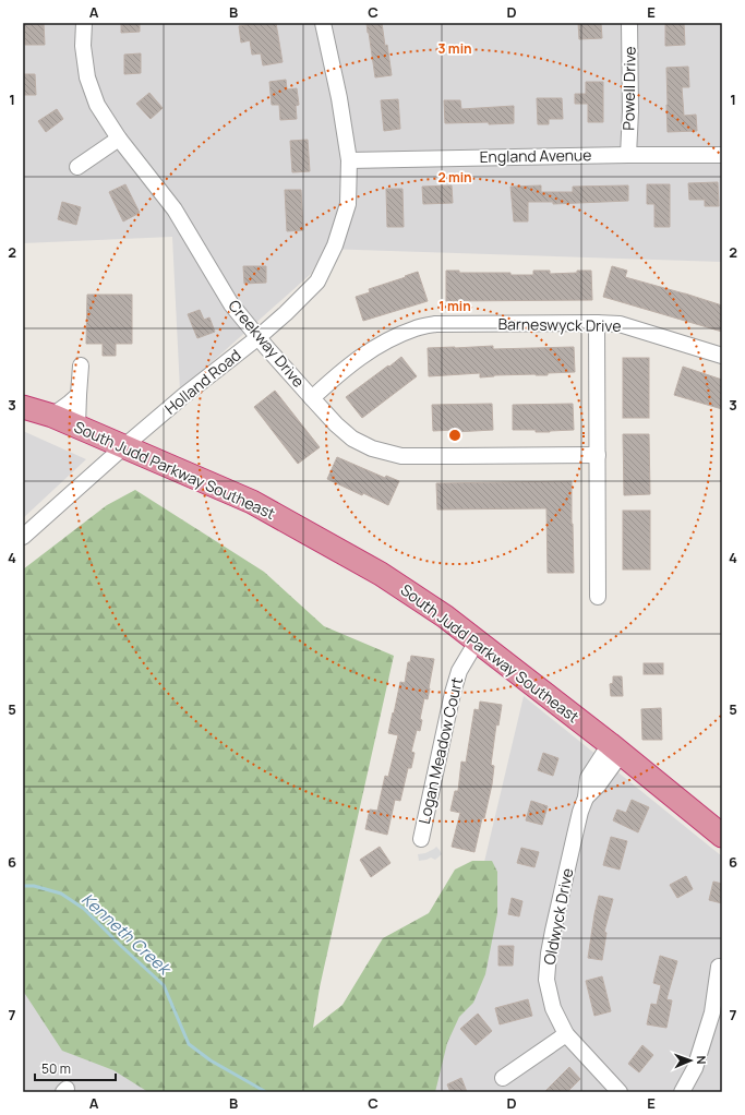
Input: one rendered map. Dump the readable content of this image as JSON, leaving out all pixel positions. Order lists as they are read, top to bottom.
{
  "streets": {
    "highway": ["South Judd Parkway Southeast"],
    "street": [
      "Powell Drive",
      "England Avenue",
      "Barneswyck Drive",
      "Creekway Drive",
      "Holland Road",
      "Logan Meadow Court",
      "Oldwyck Drive"
    ]
  },
  "crossings": [
    ["Powell Drive", "England Avenue"],
    ["England Avenue", "Holland Road"],
    ["Barneswyck Drive", "Creekway Drive"],
    ["Creekway Drive", "Holland Road"],
    ["Holland Road", "South Judd Parkway Southeast"],
    ["South Judd Parkway Southeast", "Logan Meadow Court"],
    ["South Judd Parkway Southeast", "Oldwyck Drive"]
  ],
  "water": ["Kenneth Creek"],
  "scale_bar": "50 m",
  "north": "right",
  "grid": {
    "columns": [
      "A",
      "B",
      "C",
      "D",
      "E"
    ],
    "rows": [
      "1",
      "2",
      "3",
      "4",
      "5",
      "6",
      "7"
    ]
  },
  "rings": ["3 min", "2 min", "1 min"]
}
